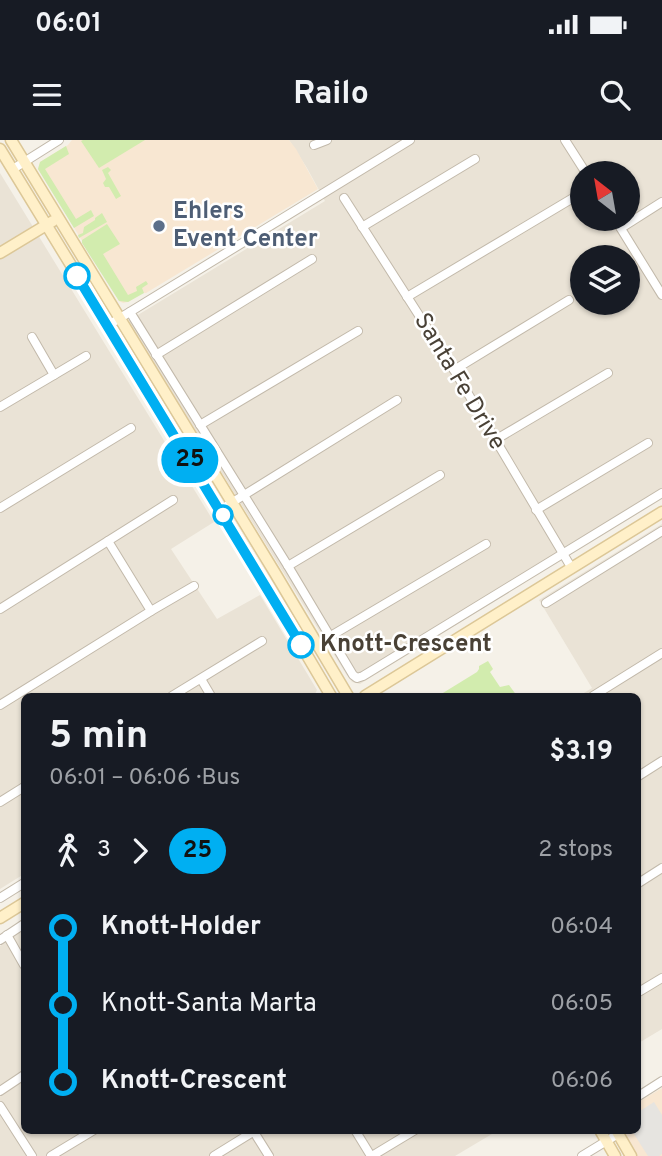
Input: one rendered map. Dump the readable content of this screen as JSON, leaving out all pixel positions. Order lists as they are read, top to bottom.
{
  "streets": {
    "street": ["Santa Fe Drive"]
  },
  "places": ["Ehlers Event Center", "Knott-Crescent"],
  "lines": ["bus line 25"],
  "north": "top left",
  "page": {
    "status": "06:01",
    "header": "Railo",
    "on_map": "25",
    "heading": ["5 min", "06:01 – 06:06 · Bus", "$3.19"],
    "legs": ["3", "25", "2 stops"],
    "list": [
      {
        "name": "Knott-Holder",
        "value": "06:04"
      },
      {
        "name": "Knott-Santa Marta",
        "value": "06:05"
      },
      {
        "name": "Knott-Crescent",
        "value": "06:06"
      }
    ]
  }
}
